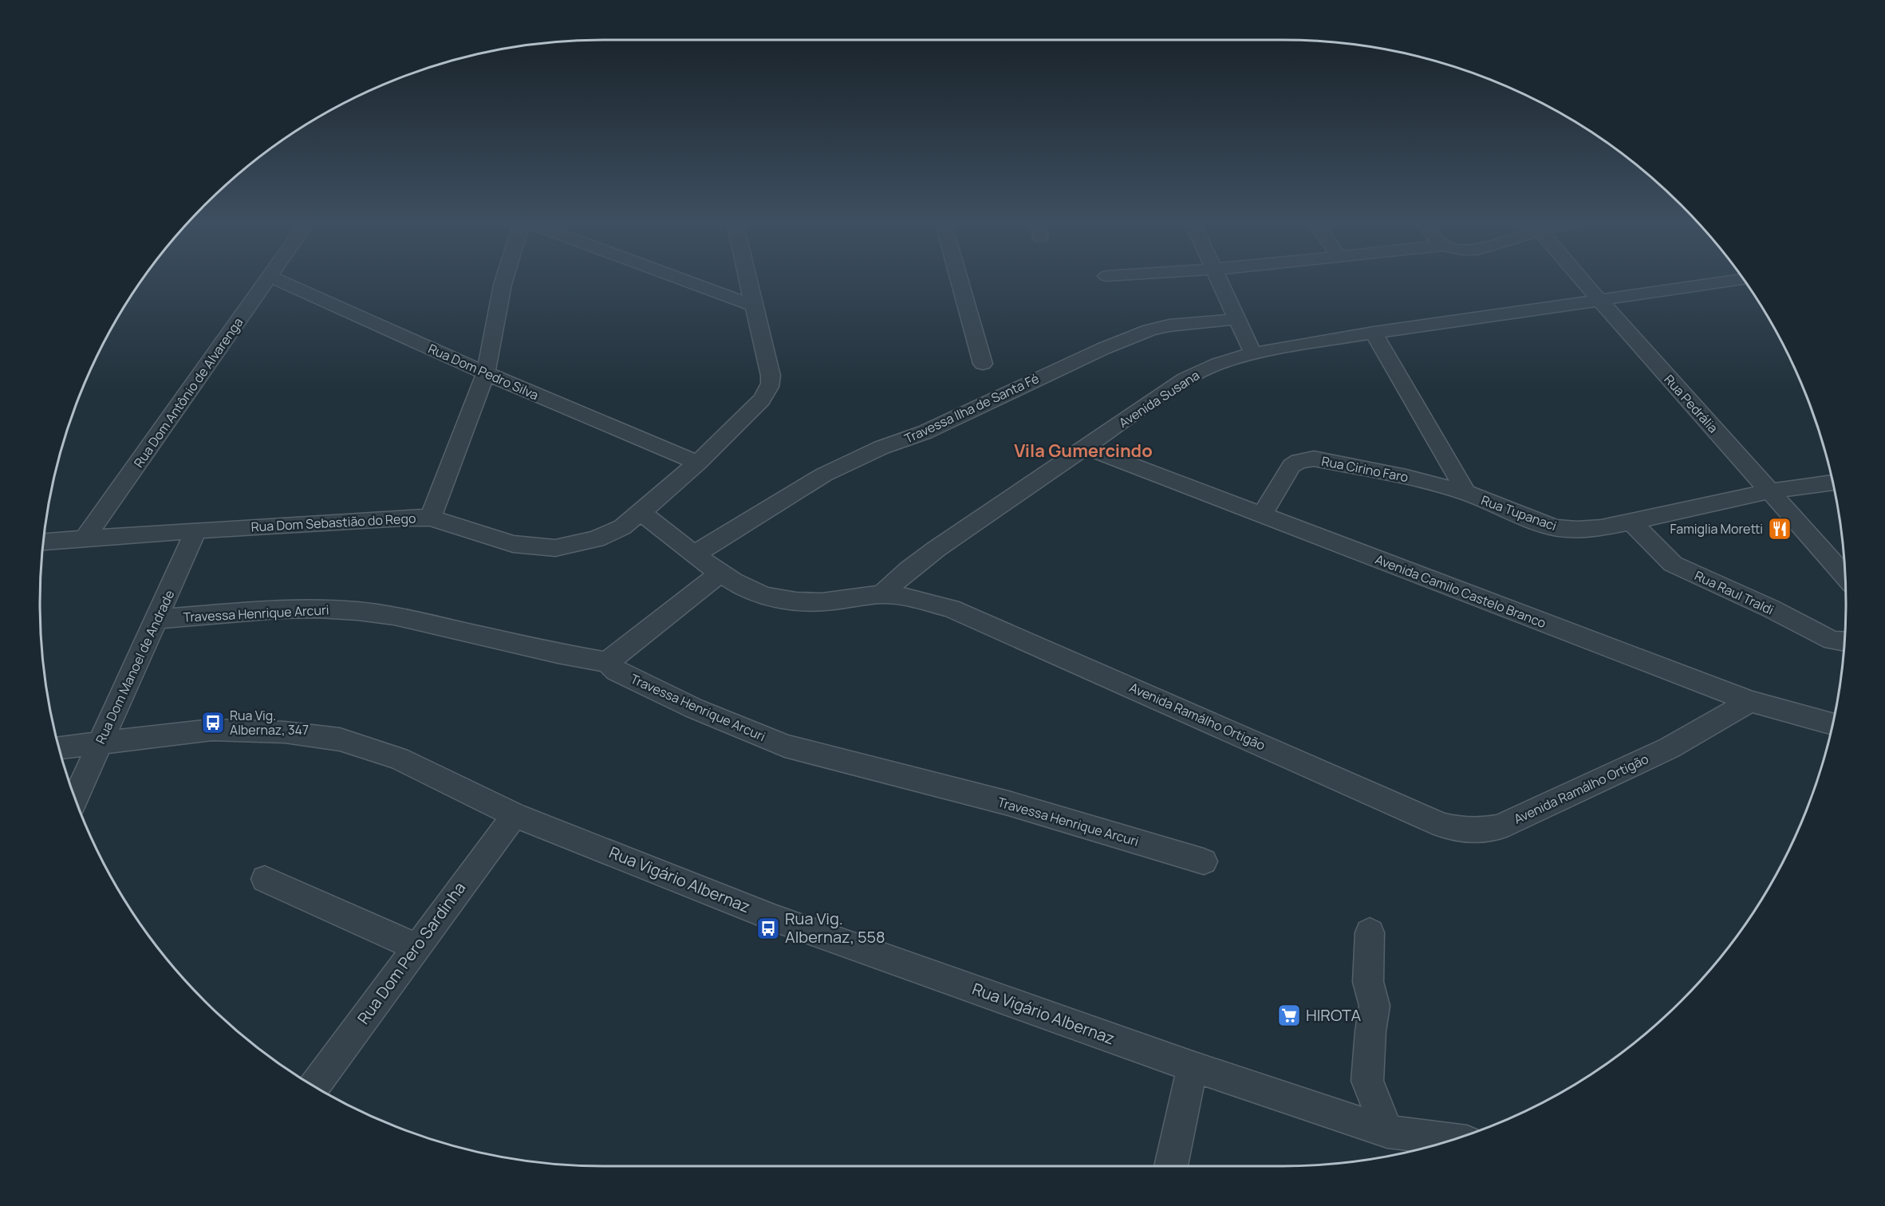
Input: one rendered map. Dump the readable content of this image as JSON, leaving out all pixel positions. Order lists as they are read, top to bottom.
{
  "streets": {
    "street": [
      "Rua Dom Pedro Silva",
      "Rua Dom Antônio de Alvarenga",
      "Avenida Susana",
      "Rua Pedrália",
      "Travessa Ilha de Santa Fé",
      "Rua Cirino Faro",
      "Rua Tupanaci",
      "Rua Dom Sebastião do Rego",
      "Avenida Camilo Castelo Branco",
      "Rua Raul Traldi",
      "Travessa Henrique Arcuri",
      "Rua Dom Manoel de Andrade",
      "Avenida Ramálho Ortigão",
      "Rua Vigário Albernaz",
      "Rua Dom Pero Sardinha"
    ]
  },
  "crossings": [
    ["Rua Dom Pedro Silva", "Rua Dom Sebastião do Rego"],
    ["Rua Dom Antônio de Alvarenga", "Rua Dom Sebastião do Rego"],
    ["Avenida Susana", "Rua Pedrália"],
    ["Avenida Susana", "Rua Tupanaci"],
    ["Avenida Susana", "Avenida Camilo Castelo Branco"],
    ["Avenida Susana", "Avenida Ramálho Ortigão"],
    ["Rua Pedrália", "Rua Tupanaci"],
    ["Travessa Ilha de Santa Fé", "Avenida Ramálho Ortigão"],
    ["Rua Cirino Faro", "Rua Tupanaci"],
    ["Rua Cirino Faro", "Avenida Camilo Castelo Branco"],
    ["Rua Tupanaci", "Rua Raul Traldi"],
    ["Rua Dom Sebastião do Rego", "Rua Dom Manoel de Andrade"],
    ["Rua Dom Sebastião do Rego", "Avenida Ramálho Ortigão"],
    ["Avenida Camilo Castelo Branco", "Avenida Ramálho Ortigão"],
    ["Travessa Henrique Arcuri", "Rua Dom Manoel de Andrade"],
    ["Rua Dom Manoel de Andrade", "Rua Vigário Albernaz"],
    ["Rua Vigário Albernaz", "Rua Dom Pero Sardinha"]
  ],
  "districts": ["Vila Gumercindo"],
  "places": {
    "restaurant": ["Famiglia Moretti"],
    "bus stop": ["Rua Vig. Albernaz, 347", "Rua Vig. Albernaz, 558"],
    "supermarket": ["HIROTA"]
  }
}
